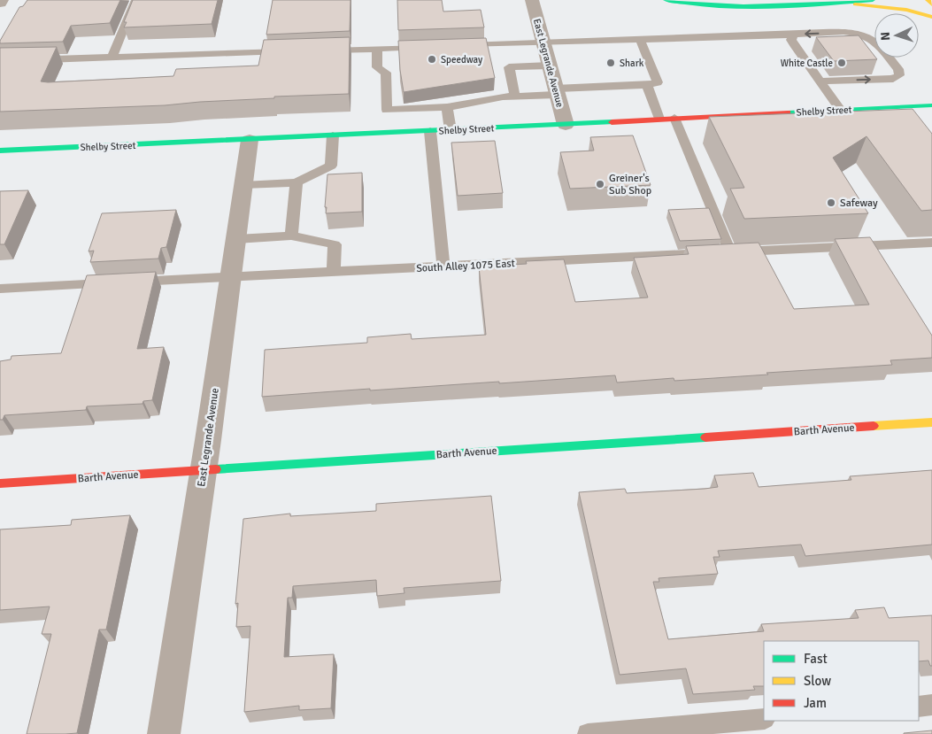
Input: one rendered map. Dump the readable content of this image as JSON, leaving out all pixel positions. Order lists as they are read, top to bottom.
{
  "streets": {
    "main road": ["Shelby Street", "Barth Avenue"],
    "street": ["East Legrande Avenue"],
    "lane": ["South Alley 1075 East"]
  },
  "crossings": [
    ["East Legrande Avenue", "Shelby Street"],
    ["East Legrande Avenue", "South Alley 1075 East"],
    ["East Legrande Avenue", "Barth Avenue"]
  ],
  "places": [
    "Speedway",
    "Shark",
    "White Castle",
    "Greiner's Sub Shop",
    "Safeway"
  ],
  "legend": ["Fast", "Slow", "Jam"],
  "north": "left"
}
